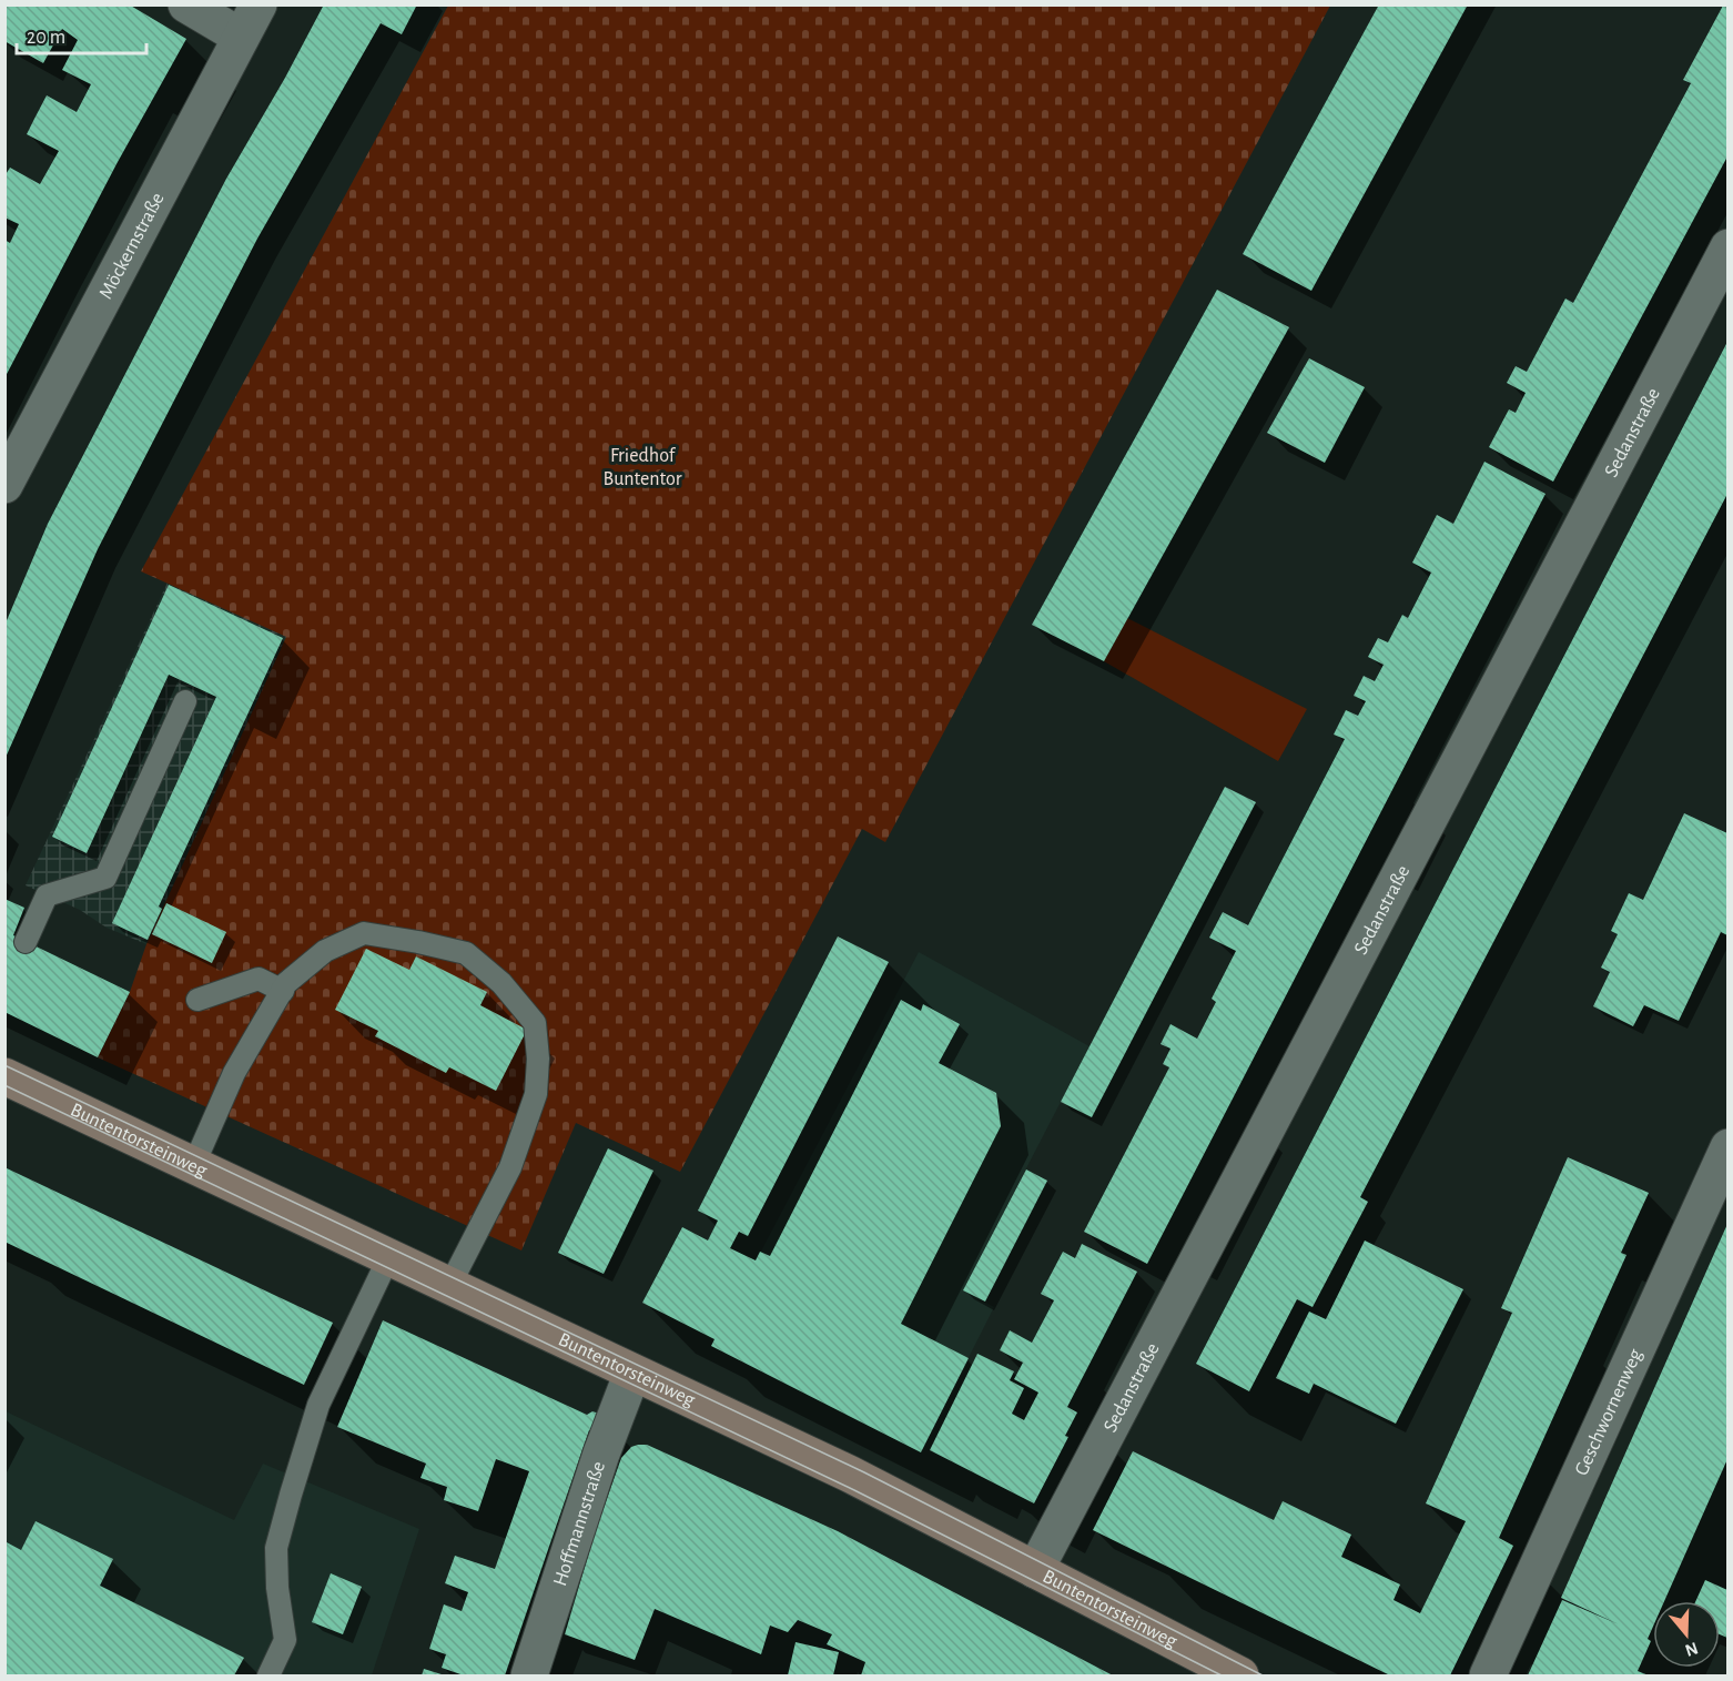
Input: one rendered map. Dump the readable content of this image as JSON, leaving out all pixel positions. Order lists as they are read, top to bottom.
{
  "streets": {
    "street": [
      "Möckernstraße",
      "Sedanstraße",
      "Buntentorsteinweg",
      "Geschwornenweg",
      "Hoffmannstraße"
    ]
  },
  "crossings": [
    ["Sedanstraße", "Buntentorsteinweg"],
    ["Buntentorsteinweg", "Hoffmannstraße"]
  ],
  "parks": ["Friedhof Buntentor"],
  "scale_bar": "20 m",
  "north": "bottom"
}
